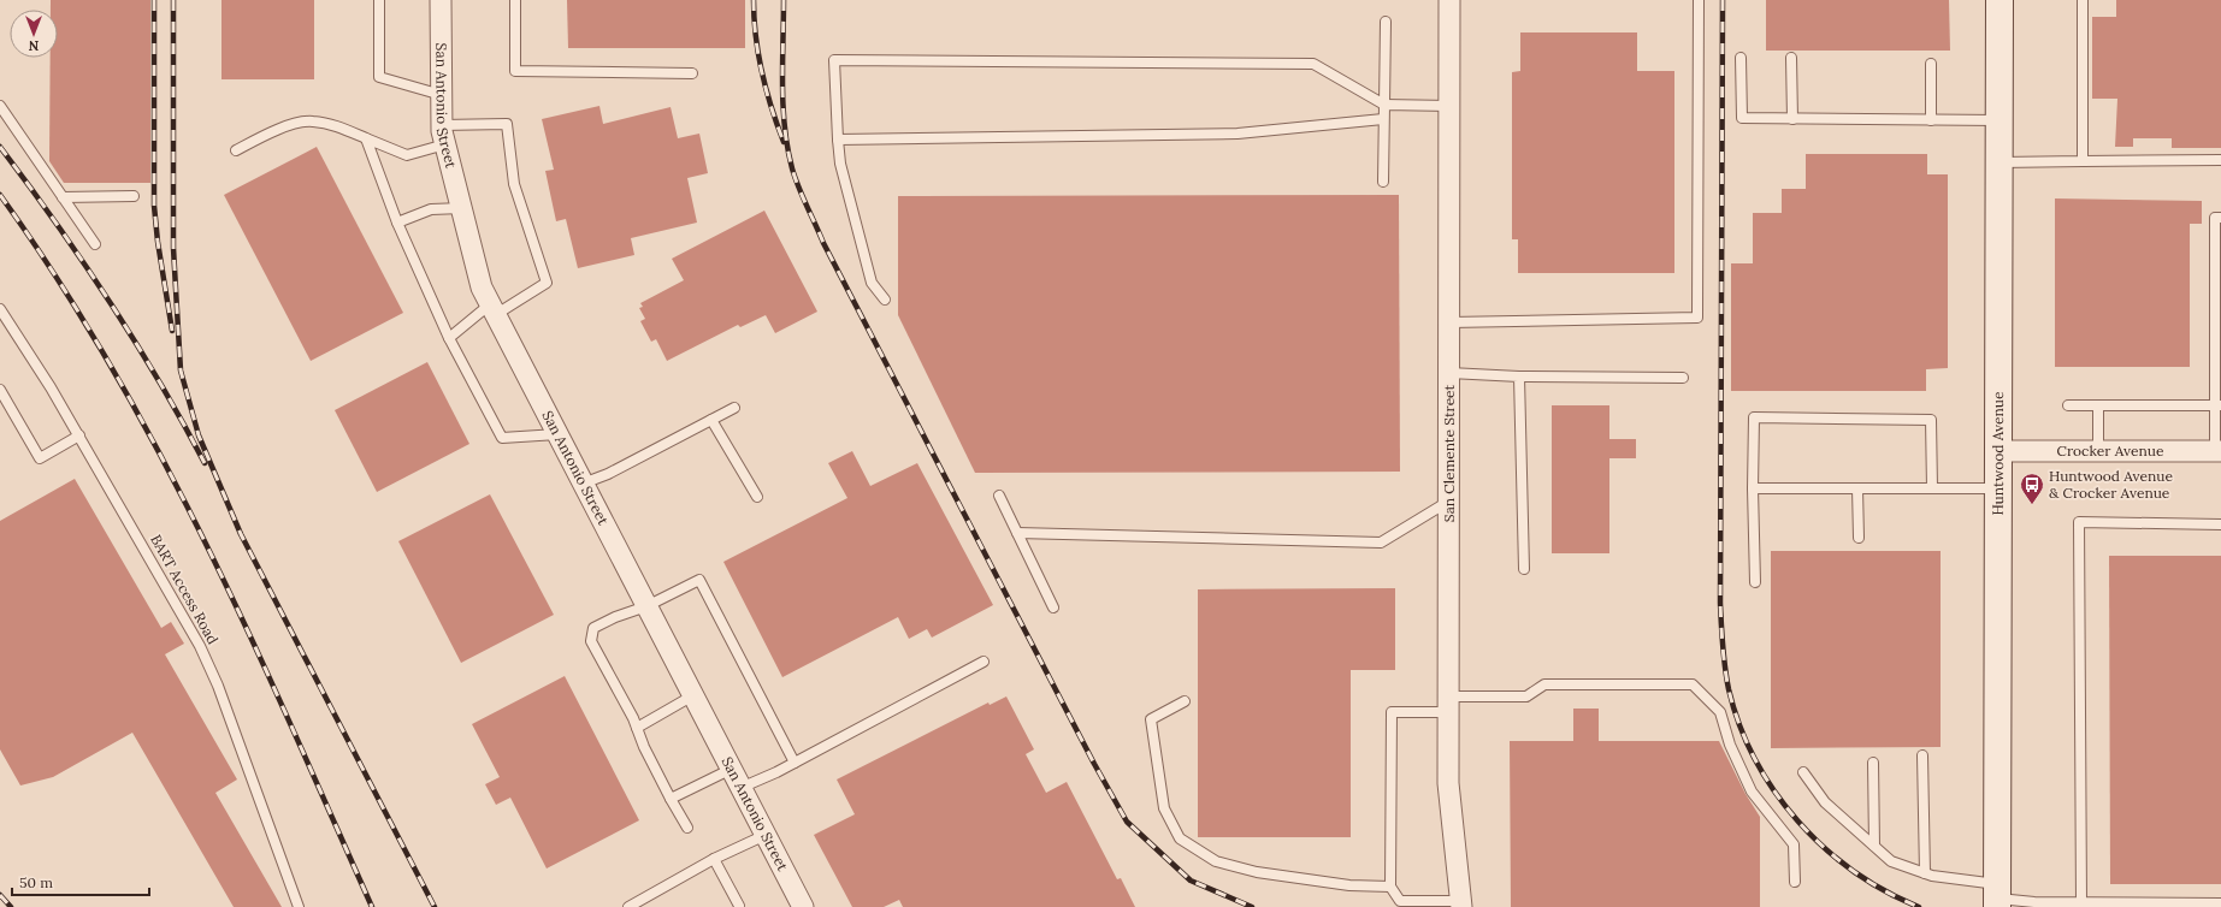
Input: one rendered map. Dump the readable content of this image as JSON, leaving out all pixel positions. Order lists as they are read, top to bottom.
{
  "streets": {
    "street": [
      "San Antonio Street",
      "Crocker Avenue",
      "San Clemente Street",
      "Huntwood Avenue"
    ],
    "lane": ["BART Access Road"]
  },
  "crossings": [
    ["Crocker Avenue", "Huntwood Avenue"]
  ],
  "places": {
    "bus stop": ["Huntwood Avenue & Crocker Avenue"]
  },
  "scale_bar": "50 m",
  "north": "bottom"
}
